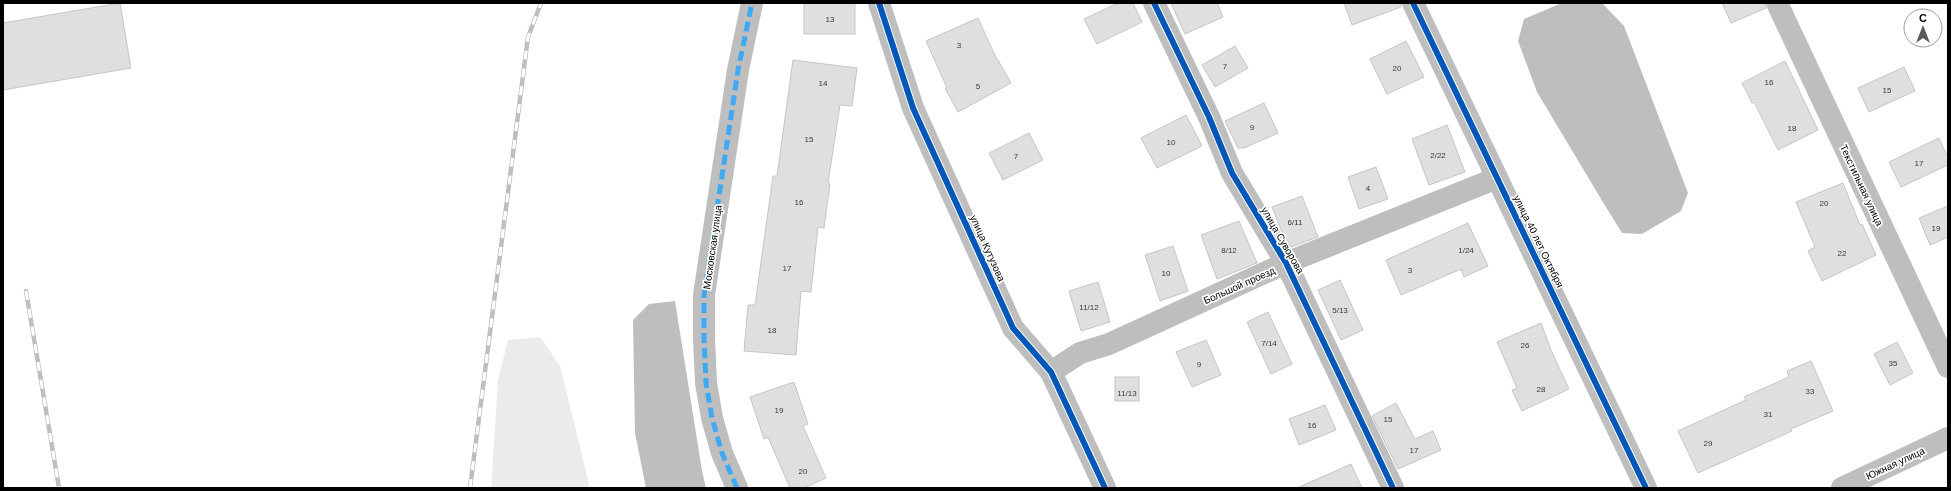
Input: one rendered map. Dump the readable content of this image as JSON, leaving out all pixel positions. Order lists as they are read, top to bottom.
{
  "streets": {
    "street": [
      "Текстильная улица",
      "улица Суворова",
      "улица 40 лет Октября",
      "Московская улица",
      "улица Кутузова",
      "Большой проезд",
      "Южная улица"
    ]
  },
  "crossings": [
    ["улица Суворова", "Большой проезд"],
    ["улица 40 лет Октября", "Большой проезд"],
    ["улица Кутузова", "Большой проезд"]
  ],
  "house_numbers": [
    "13",
    "3",
    "7",
    "20",
    "16",
    "14",
    "5",
    "15",
    "9",
    "18",
    "15",
    "10",
    "2/22",
    "7",
    "17",
    "4",
    "16",
    "20",
    "6/11",
    "19",
    "8/12",
    "1/24",
    "22",
    "17",
    "3",
    "10",
    "11/12",
    "5/13",
    "18",
    "7/14",
    "26",
    "35",
    "9",
    "28",
    "33",
    "11/13",
    "19",
    "31",
    "15",
    "16",
    "29",
    "17",
    "20"
  ],
  "north": "top"
}
